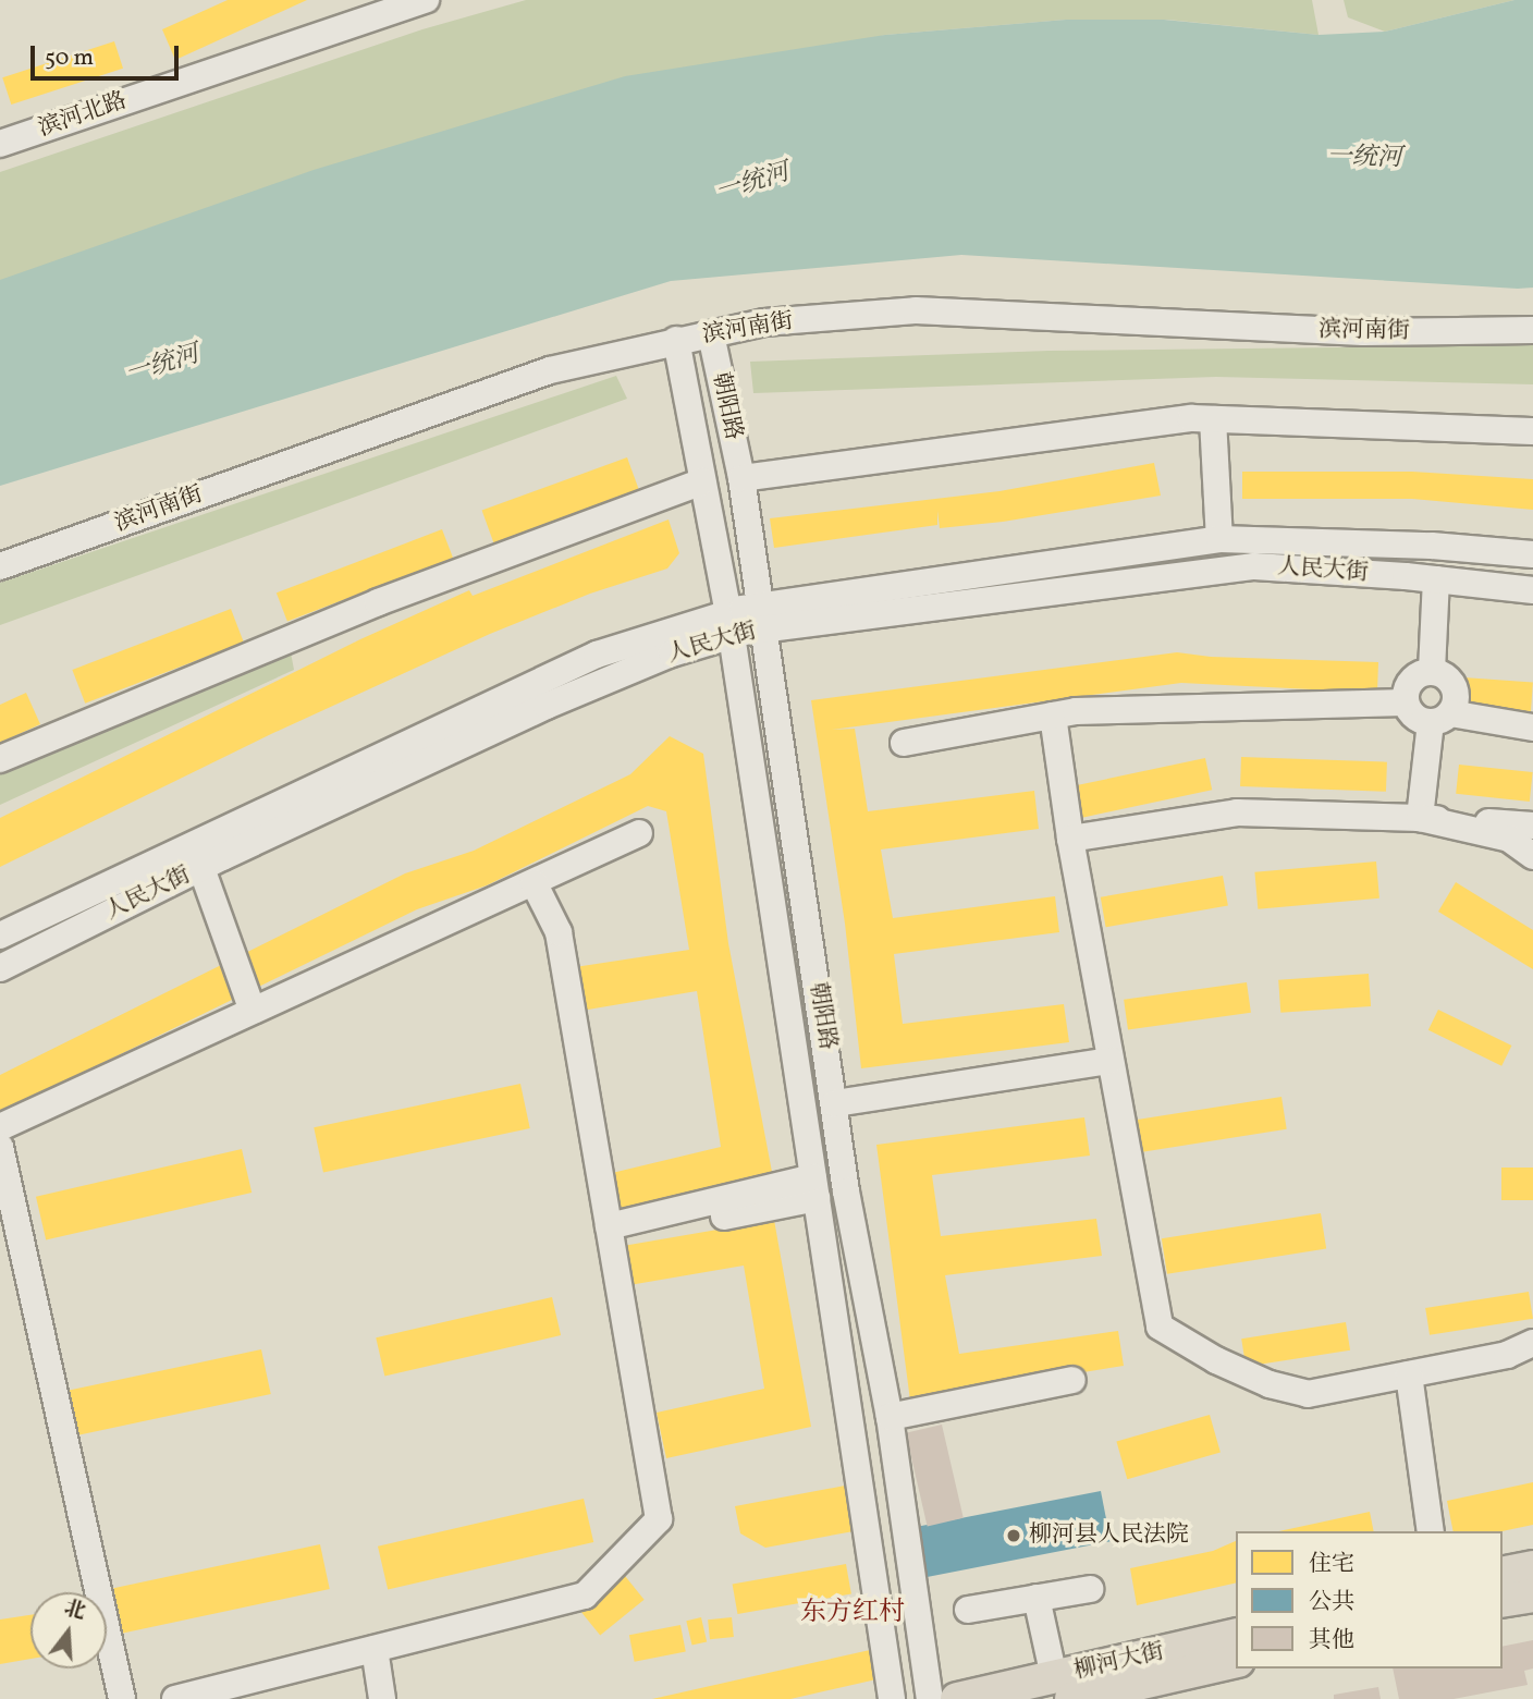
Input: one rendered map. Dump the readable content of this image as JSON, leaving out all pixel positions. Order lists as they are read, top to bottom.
{
  "streets": {
    "main road": ["柳河大街"],
    "street": [
      "滨河北路",
      "滨河南街",
      "朝阳路",
      "人民大街"
    ]
  },
  "crossings": [
    ["滨河南街", "朝阳路"],
    ["朝阳路", "人民大街"]
  ],
  "districts": ["东方红村"],
  "water": ["一统河"],
  "places": ["柳河县人民法院"],
  "legend": ["住宅", "公共", "其他"],
  "scale_bar": "50 m",
  "north": "top"
}
